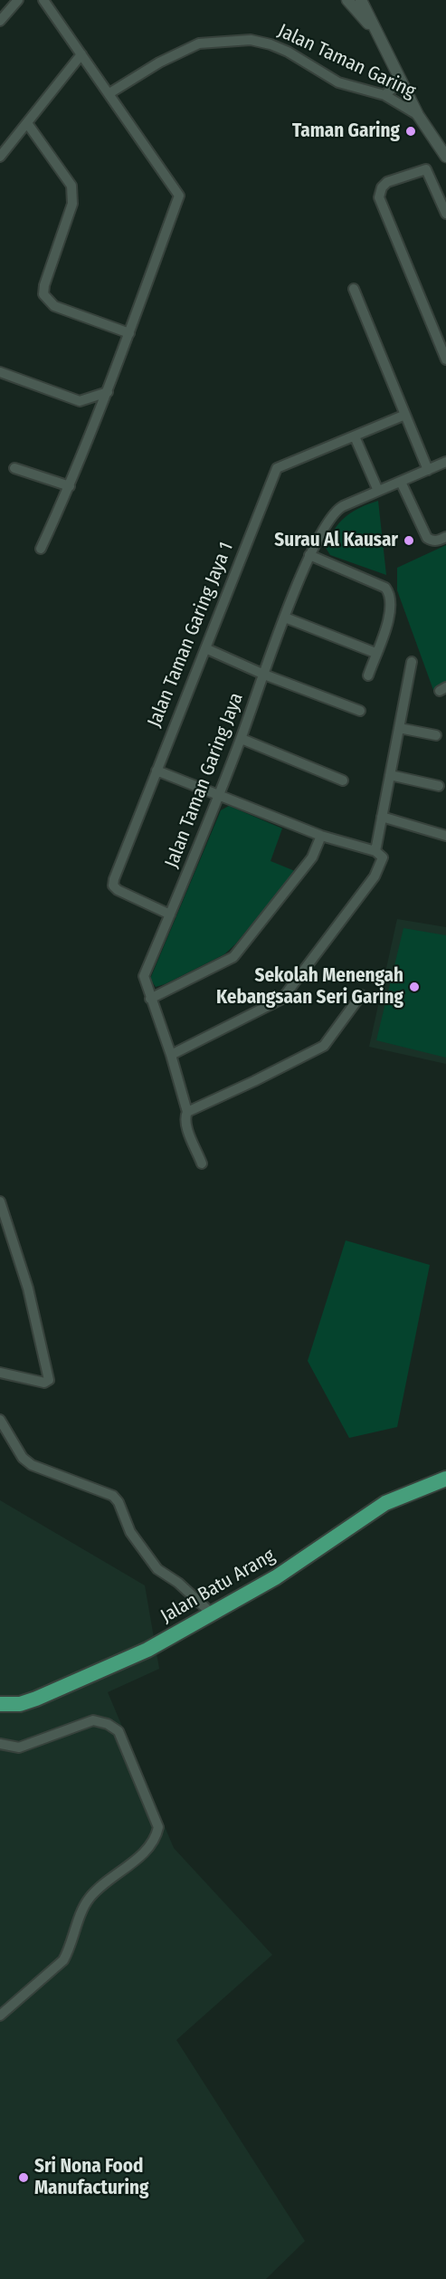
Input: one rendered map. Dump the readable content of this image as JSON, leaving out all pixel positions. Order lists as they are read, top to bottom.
{
  "streets": {
    "main road": ["Jalan Batu Arang"],
    "street": ["Jalan Taman Garing", "Jalan Taman Garing Jaya 1", "Jalan Taman Garing Jaya"]
  },
  "crossings": [
    ["Jalan Taman Garing Jaya 1", "Jalan Taman Garing Jaya"]
  ],
  "places": [
    "Taman Garing",
    "Surau Al Kausar",
    "Sekolah Menengah Kebangsaan Seri Garing",
    "Sri Nona Food Manufacturing"
  ]
}
